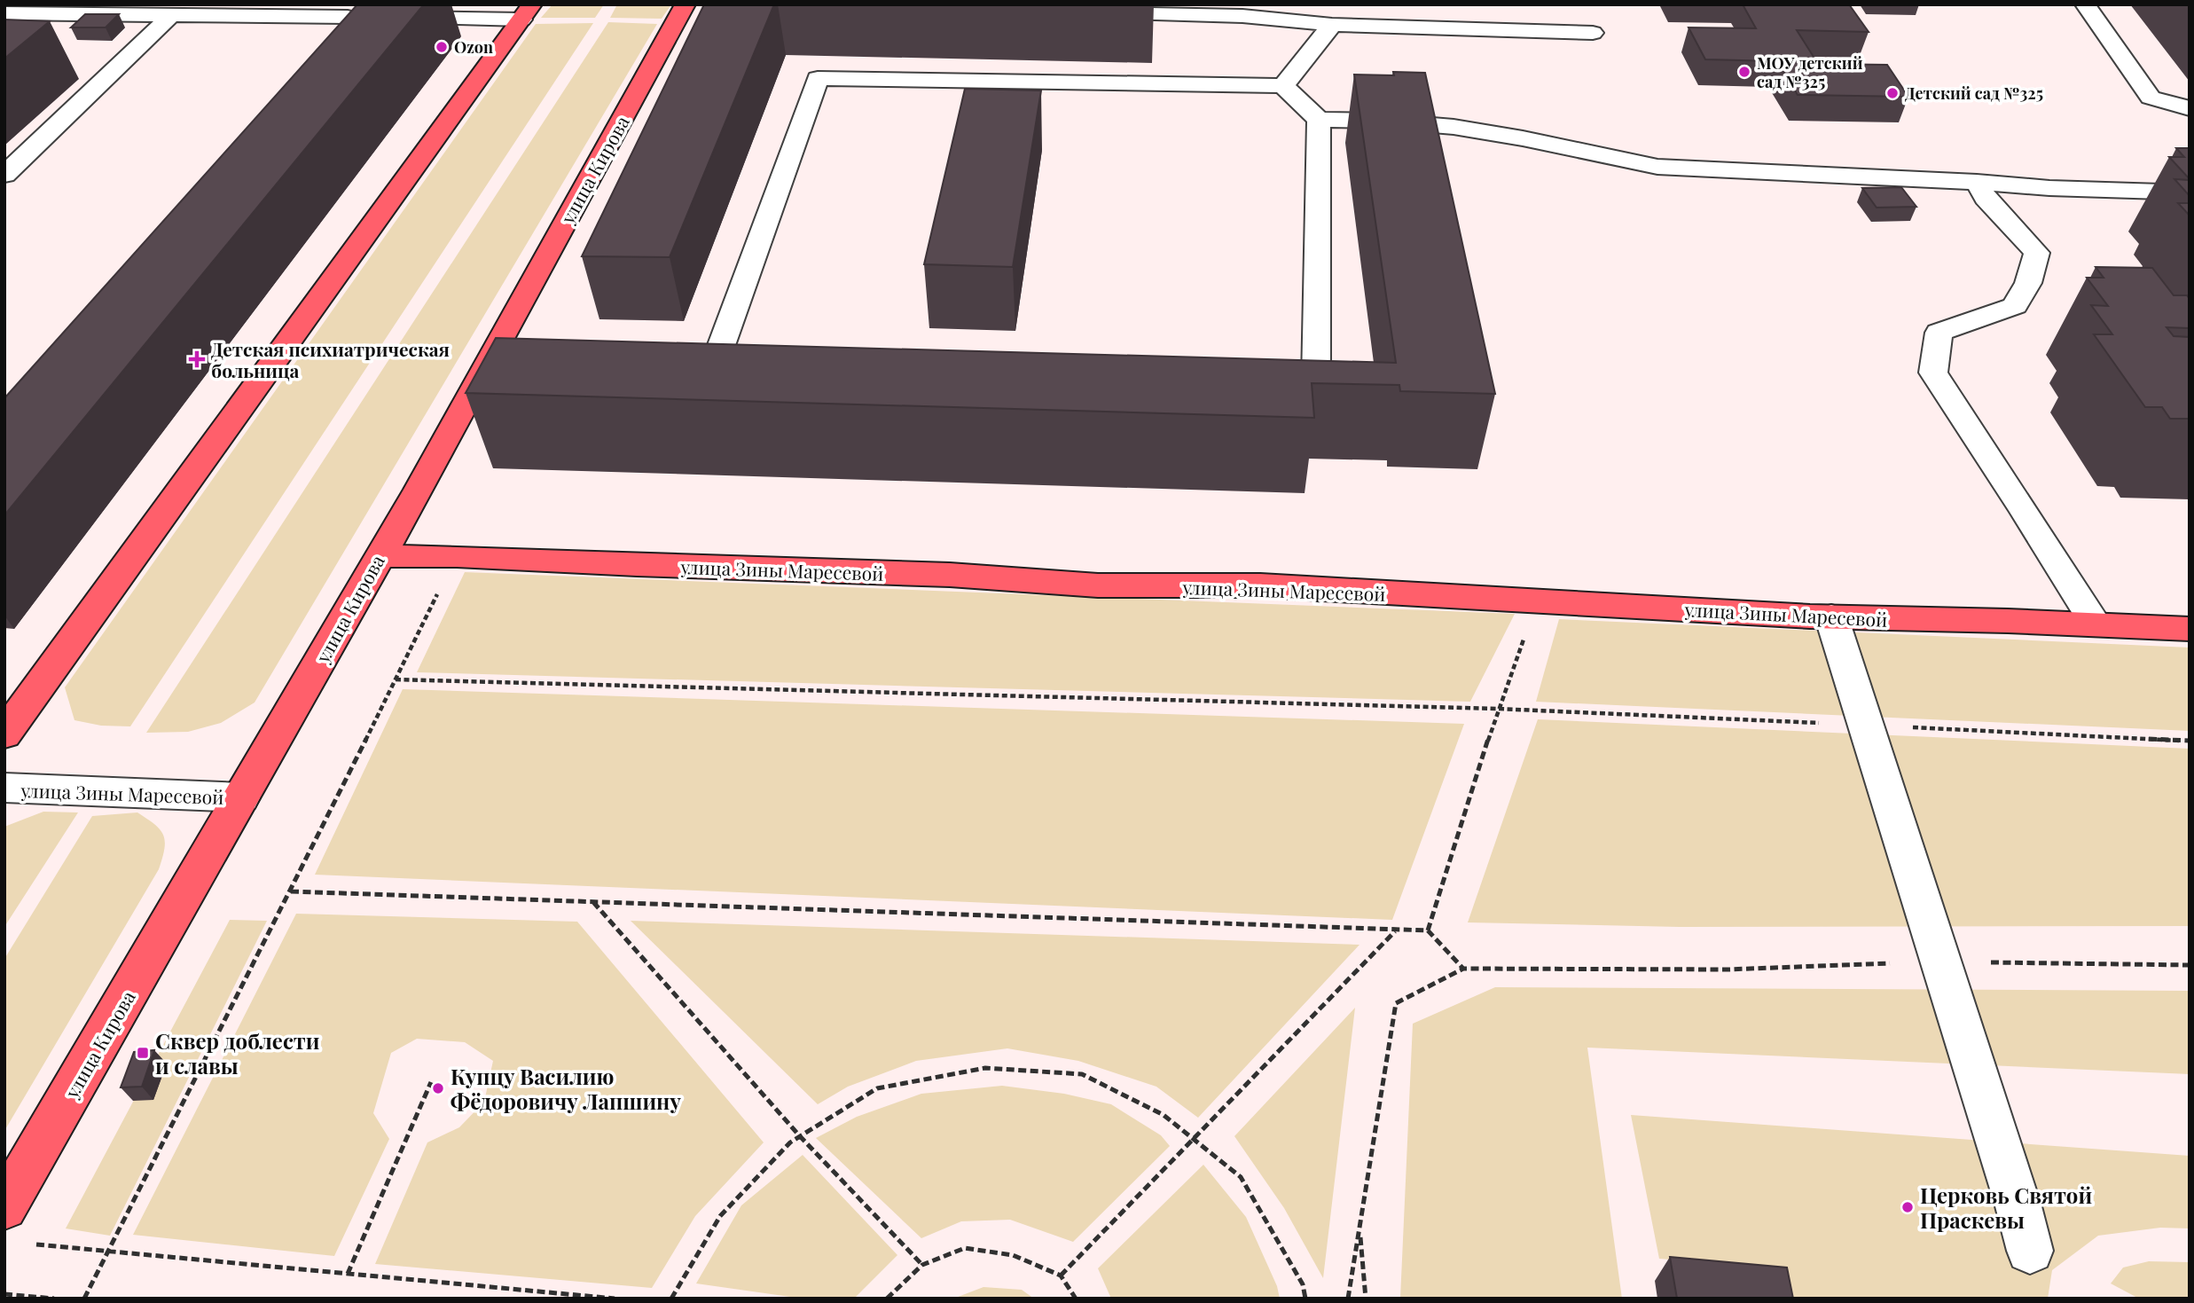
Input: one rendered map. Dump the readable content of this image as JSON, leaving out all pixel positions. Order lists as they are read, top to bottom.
{
  "streets": {
    "main road": ["улица Кирова", "улица Зины Маресевой"]
  },
  "crossings": [
    ["улица Кирова", "улица Зины Маресевой"]
  ],
  "places": {
    "other": [
      "Ozon",
      "МОУ детский сад №325",
      "Детский сад №325",
      "Купцу Василию Фёдоровичу Лапшину",
      "Церковь Святой Праскевы"
    ],
    "health": ["Детская психиатрическая больница"],
    "transit": ["Сквер доблести и славы"]
  }
}
